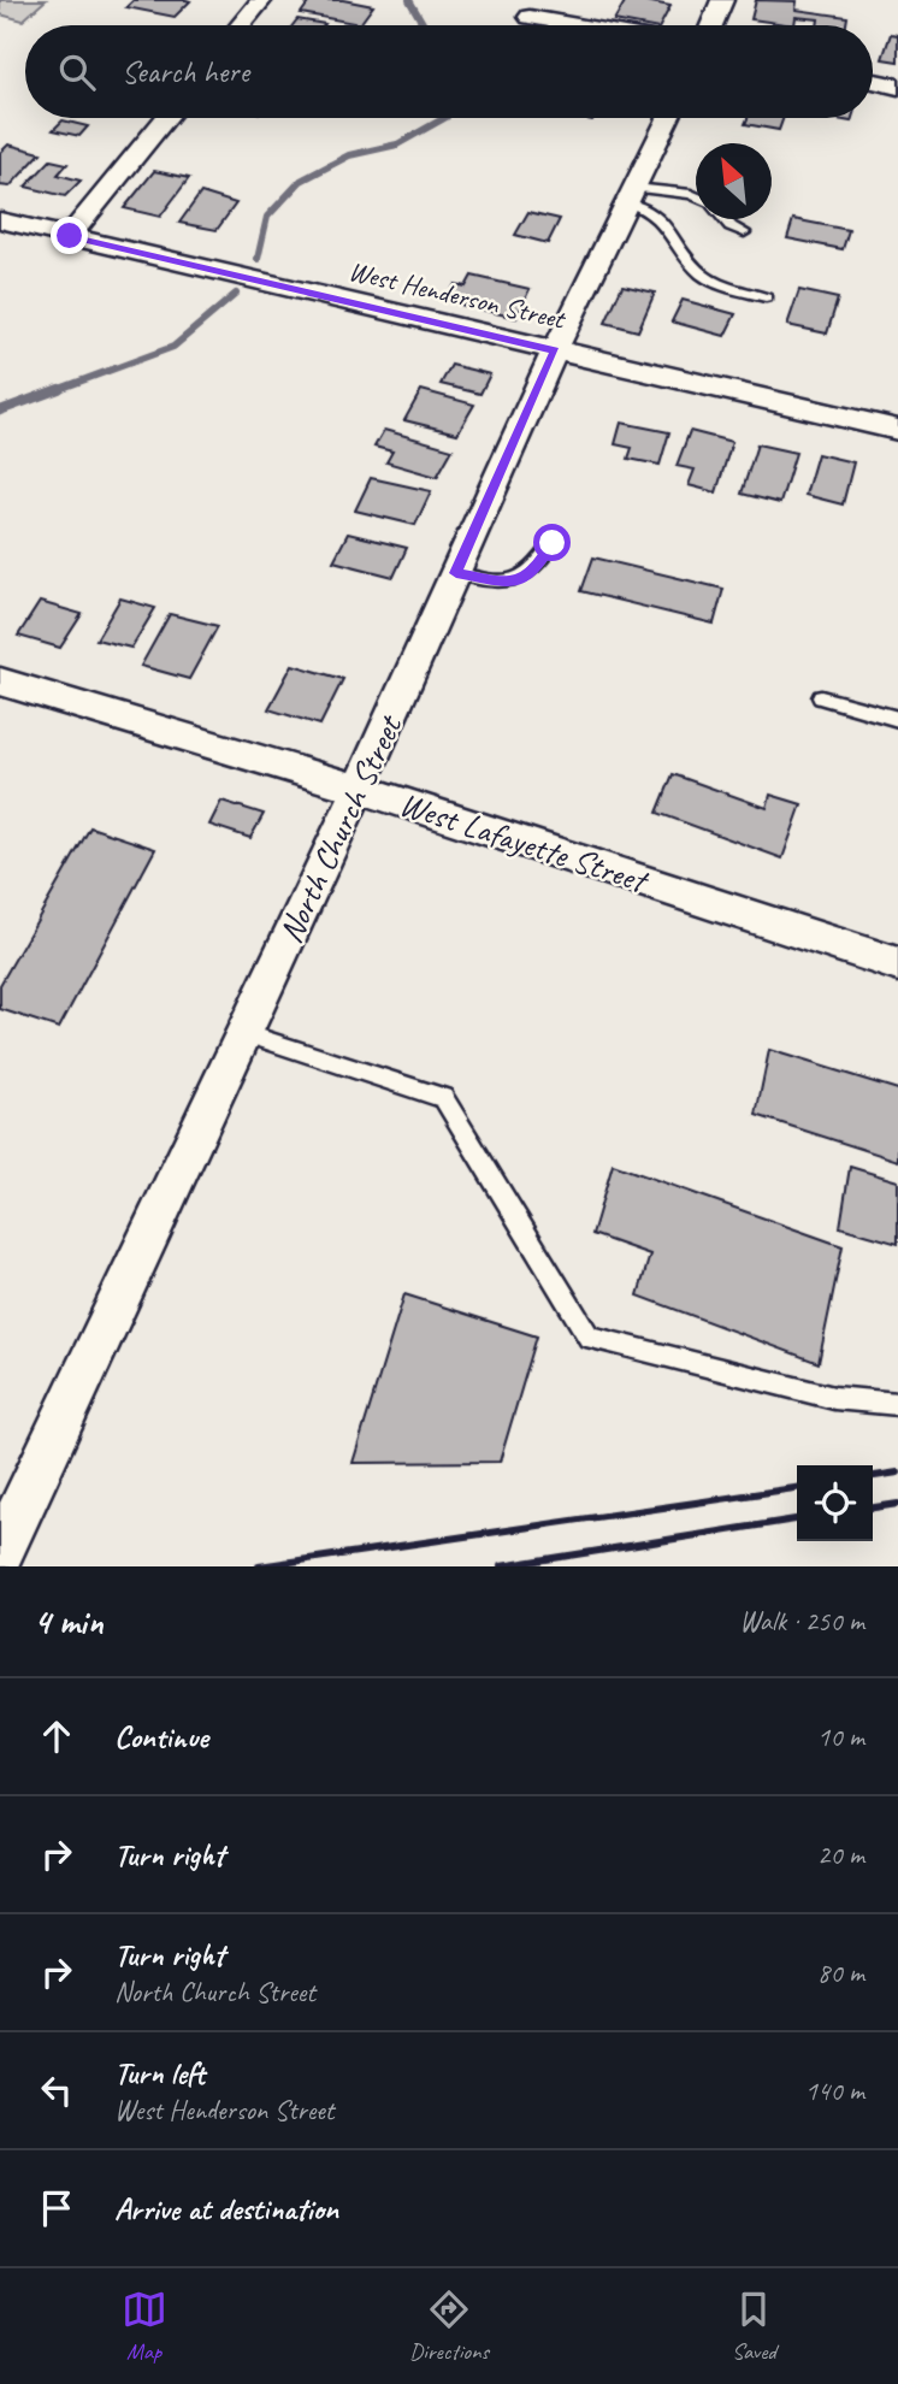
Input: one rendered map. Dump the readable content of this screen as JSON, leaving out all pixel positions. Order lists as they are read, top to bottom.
{
  "streets": {
    "street": ["West Henderson Street", "North Church Street", "West Lafayette Street"]
  },
  "crossings": [
    ["West Henderson Street", "North Church Street"],
    ["North Church Street", "West Lafayette Street"]
  ],
  "north": "top left",
  "page": {
    "search": "Search here",
    "heading": ["4 min", "Walk · 250 m"],
    "list": [
      ["Continue", "10 m"],
      ["Turn right", "20 m"],
      ["Turn right", "North Church Street", "80 m"],
      ["Turn left", "West Henderson Street", "140 m"],
      "Arrive at destination"
    ],
    "nav": ["Map", "Directions", "Saved"]
  }
}
